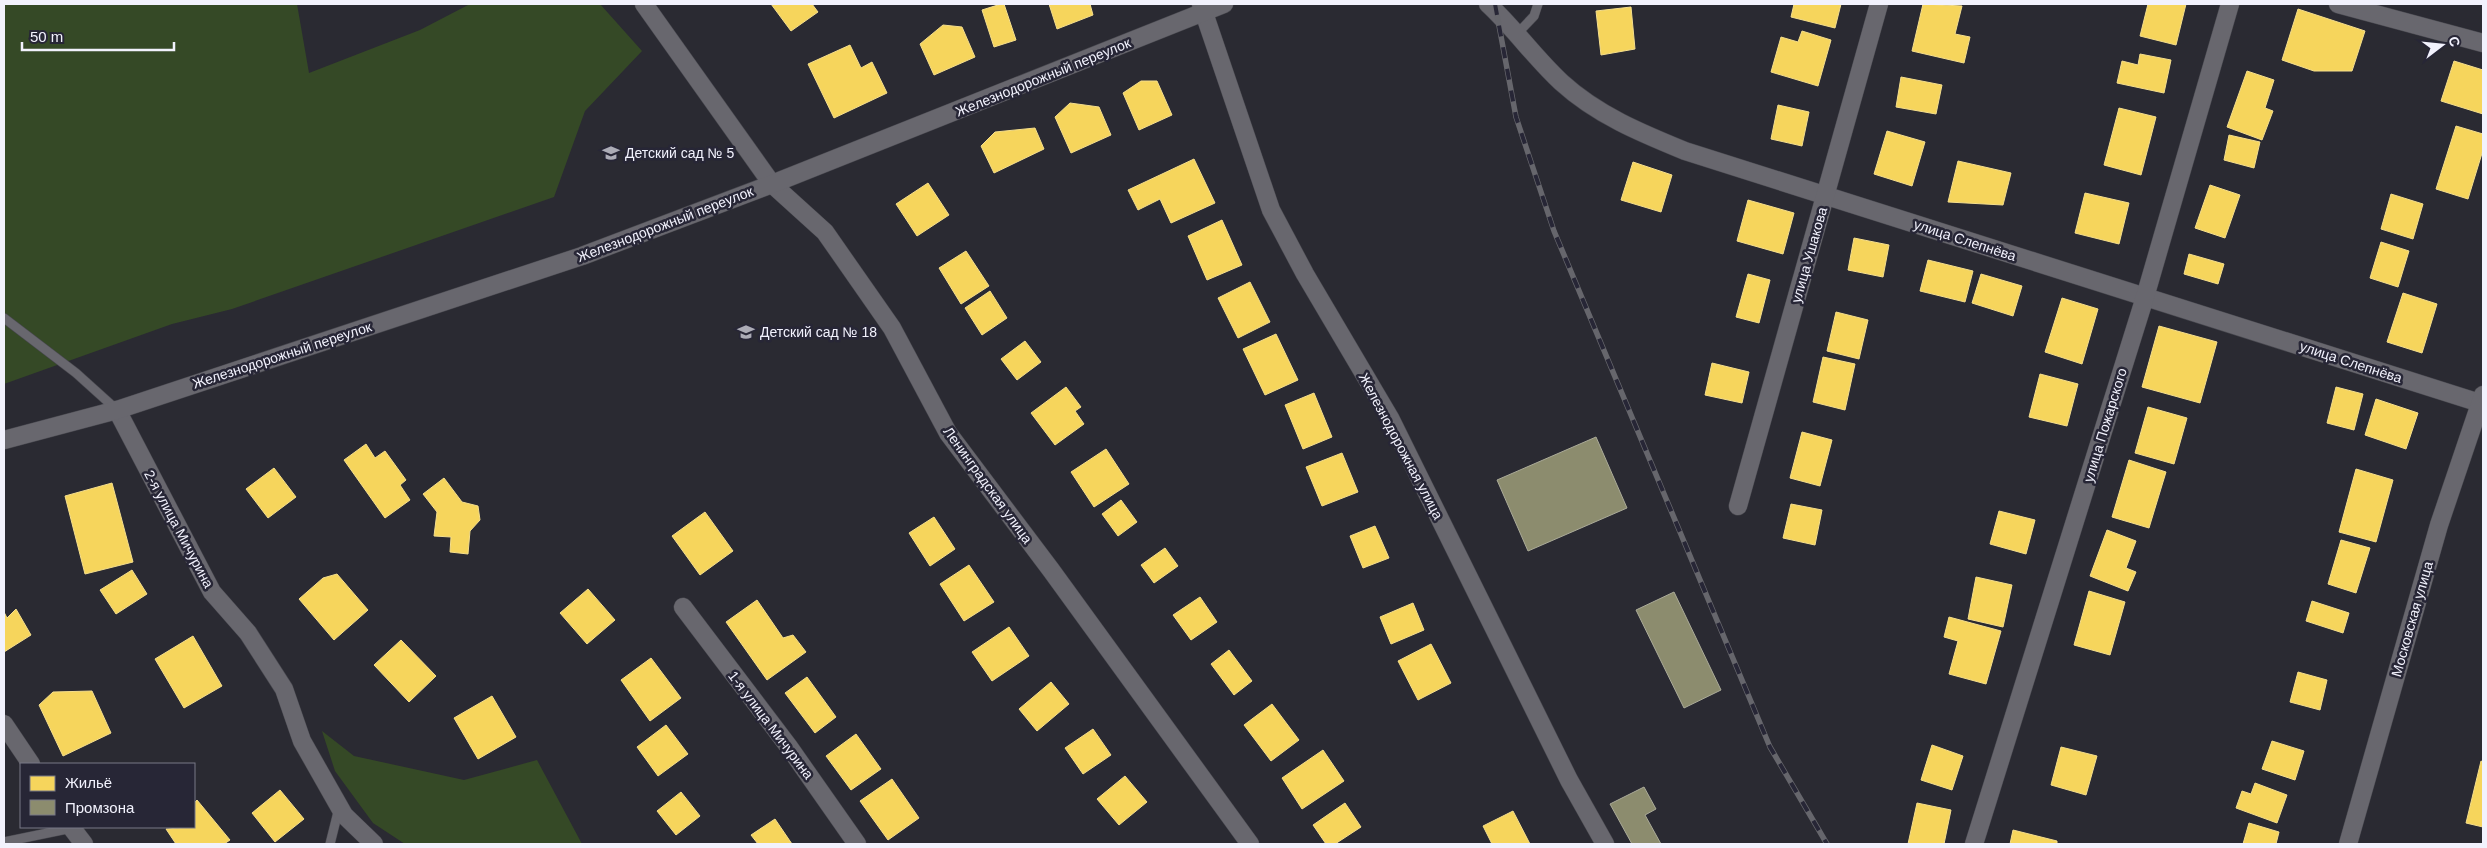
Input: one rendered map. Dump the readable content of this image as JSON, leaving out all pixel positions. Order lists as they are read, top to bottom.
{
  "streets": {
    "street": [
      "Железнодорожный переулок",
      "улица Слепнёва",
      "улица Ушакова",
      "улица Пожарского",
      "Железнодорожная улица",
      "Ленинградская улица",
      "2-я улица Мичурина",
      "Московская улица",
      "1-я улица Мичурина"
    ]
  },
  "crossings": [
    ["Железнодорожный переулок", "Железнодорожная улица"],
    ["Железнодорожный переулок", "Ленинградская улица"],
    ["Железнодорожный переулок", "2-я улица Мичурина"],
    ["улица Слепнёва", "улица Ушакова"],
    ["улица Слепнёва", "улица Пожарского"],
    ["улица Слепнёва", "Московская улица"]
  ],
  "places": {
    "school or university": ["Детский сад № 5", "Детский сад № 18"]
  },
  "legend": ["Жильё", "Промзона"],
  "scale_bar": "50 m",
  "north": "right"
}
